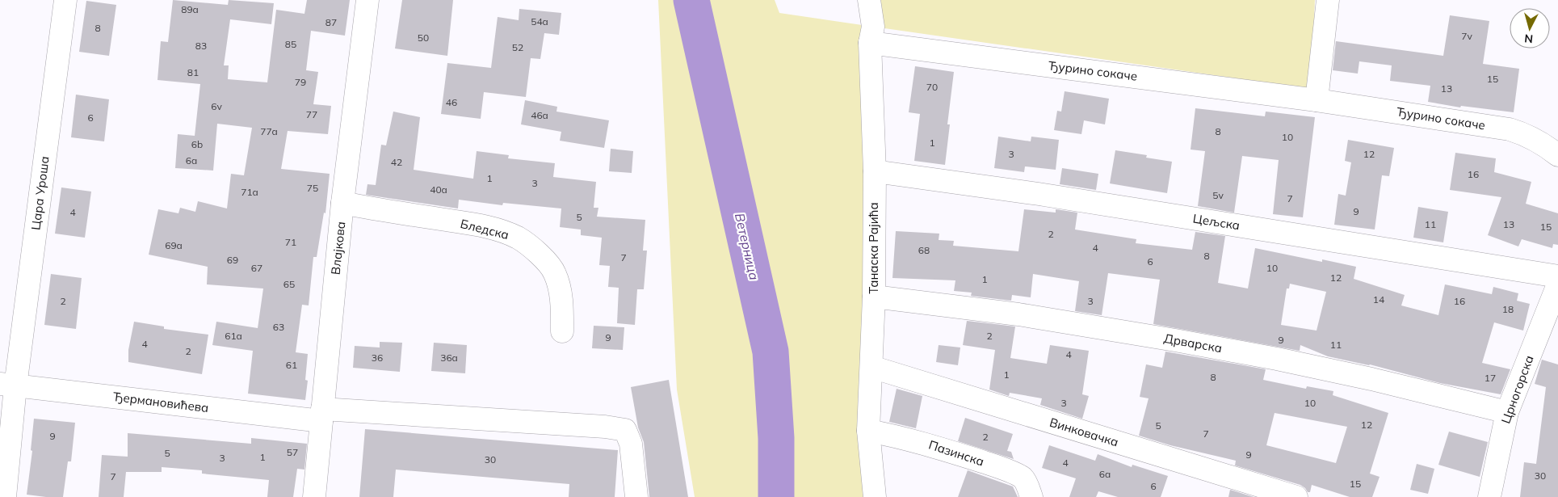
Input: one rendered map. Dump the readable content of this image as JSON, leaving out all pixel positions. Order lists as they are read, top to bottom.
{
  "streets": {
    "street": [
      "Ђурино сокаче",
      "Цара Уроша",
      "Цељска",
      "Бледска",
      "Влајкова",
      "Танаска Рајића",
      "Дрварска",
      "Црногорска",
      "Ђермановићева",
      "Винковачка",
      "Пазинска"
    ]
  },
  "crossings": [
    ["Ђурино сокаче", "Танаска Рајића"],
    ["Цара Уроша", "Ђермановићева"],
    ["Цељска", "Танаска Рајића"],
    ["Бледска", "Влајкова"],
    ["Влајкова", "Ђермановићева"],
    ["Танаска Рајића", "Дрварска"],
    ["Танаска Рајића", "Винковачка"],
    ["Танаска Рајића", "Пазинска"],
    ["Дрварска", "Црногорска"]
  ],
  "water": ["Ветерница"],
  "house_numbers": [
    "89a",
    "54a",
    "87",
    "8",
    "7v",
    "50",
    "85",
    "83",
    "52",
    "81",
    "15",
    "79",
    "70",
    "13",
    "46",
    "6v",
    "77",
    "46a",
    "6",
    "77a",
    "8",
    "10",
    "1",
    "6b",
    "3",
    "12",
    "6a",
    "42",
    "16",
    "1",
    "3",
    "75",
    "40a",
    "71a",
    "5v",
    "7",
    "9",
    "4",
    "5",
    "11",
    "13",
    "15",
    "2",
    "71",
    "69a",
    "4",
    "68",
    "8",
    "7",
    "69",
    "6",
    "67",
    "10",
    "12",
    "1",
    "65",
    "14",
    "2",
    "3",
    "16",
    "18",
    "63",
    "61a",
    "2",
    "9",
    "9",
    "4",
    "11",
    "2",
    "4",
    "36",
    "36a",
    "61",
    "1",
    "8",
    "17",
    "3",
    "10",
    "12",
    "5",
    "7",
    "9",
    "2",
    "57",
    "5",
    "9",
    "1",
    "3",
    "30",
    "4",
    "6a",
    "30",
    "7",
    "15",
    "6"
  ],
  "north": "bottom"
}
